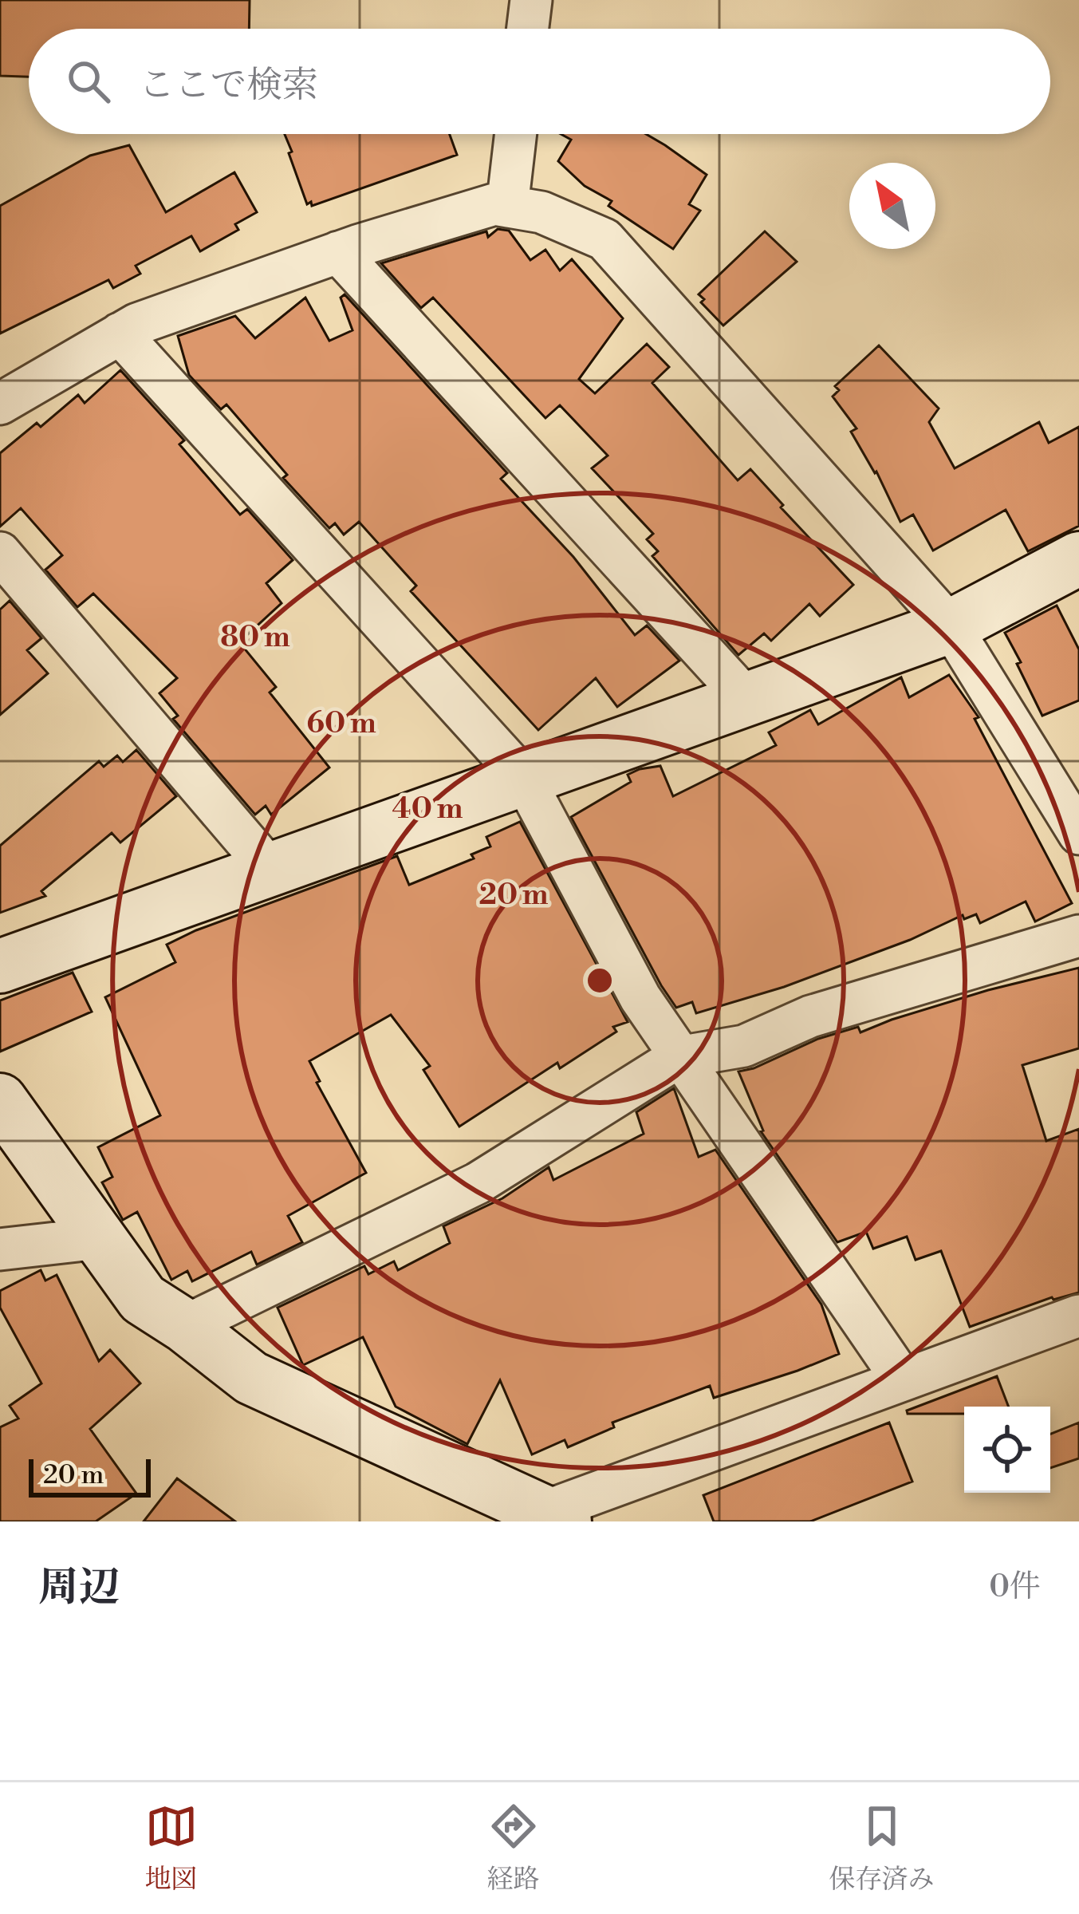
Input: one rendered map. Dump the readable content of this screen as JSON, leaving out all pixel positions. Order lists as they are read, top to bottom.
{
  "scale_bar": "20 m",
  "north": "top left",
  "page": {
    "search": "ここで検索",
    "scale": "20 m",
    "heading": ["周辺", "0件"],
    "nav": ["地図", "経路", "保存済み"]
  },
  "rings": [
    "80 m",
    "60 m",
    "40 m",
    "20 m"
  ]
}
